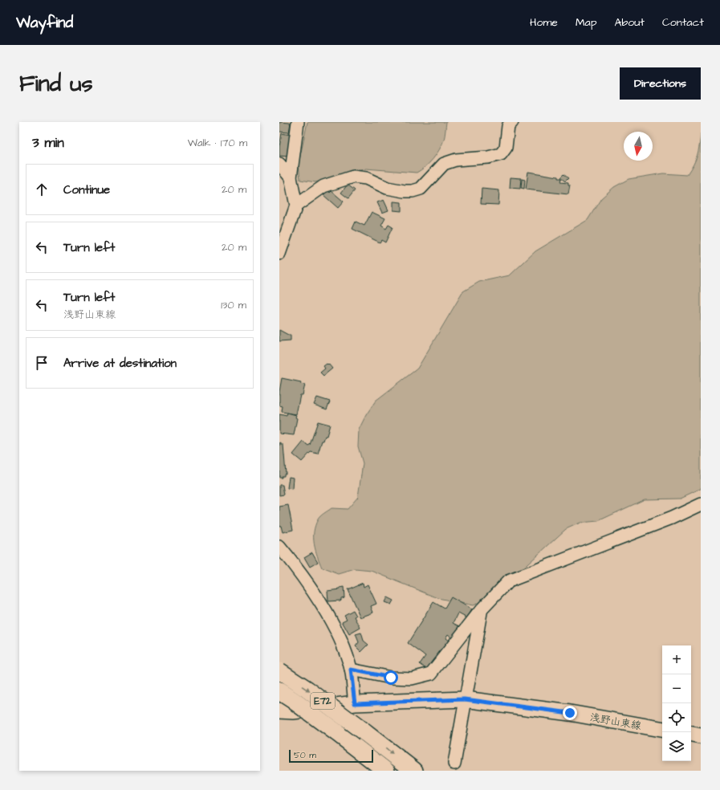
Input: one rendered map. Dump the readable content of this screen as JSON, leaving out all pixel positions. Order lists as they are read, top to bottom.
{
  "streets": {
    "highway": ["E72"],
    "main road": ["浅野山東線"]
  },
  "scale_bar": "50 m",
  "north": "bottom",
  "page": {
    "header": "Wayfind",
    "nav": [
      "Home",
      "Map",
      "About",
      "Contact"
    ],
    "buttons": "Directions",
    "title": "Find us",
    "heading": ["3 min", "Walk · 170 m"],
    "list": [
      ["Continue", "20 m"],
      ["Turn left", "20 m"],
      ["Turn left", "浅野山東線", "130 m"],
      "Arrive at destination"
    ],
    "map_buttons": ["+", "−"],
    "scale": "50 m"
  }
}
